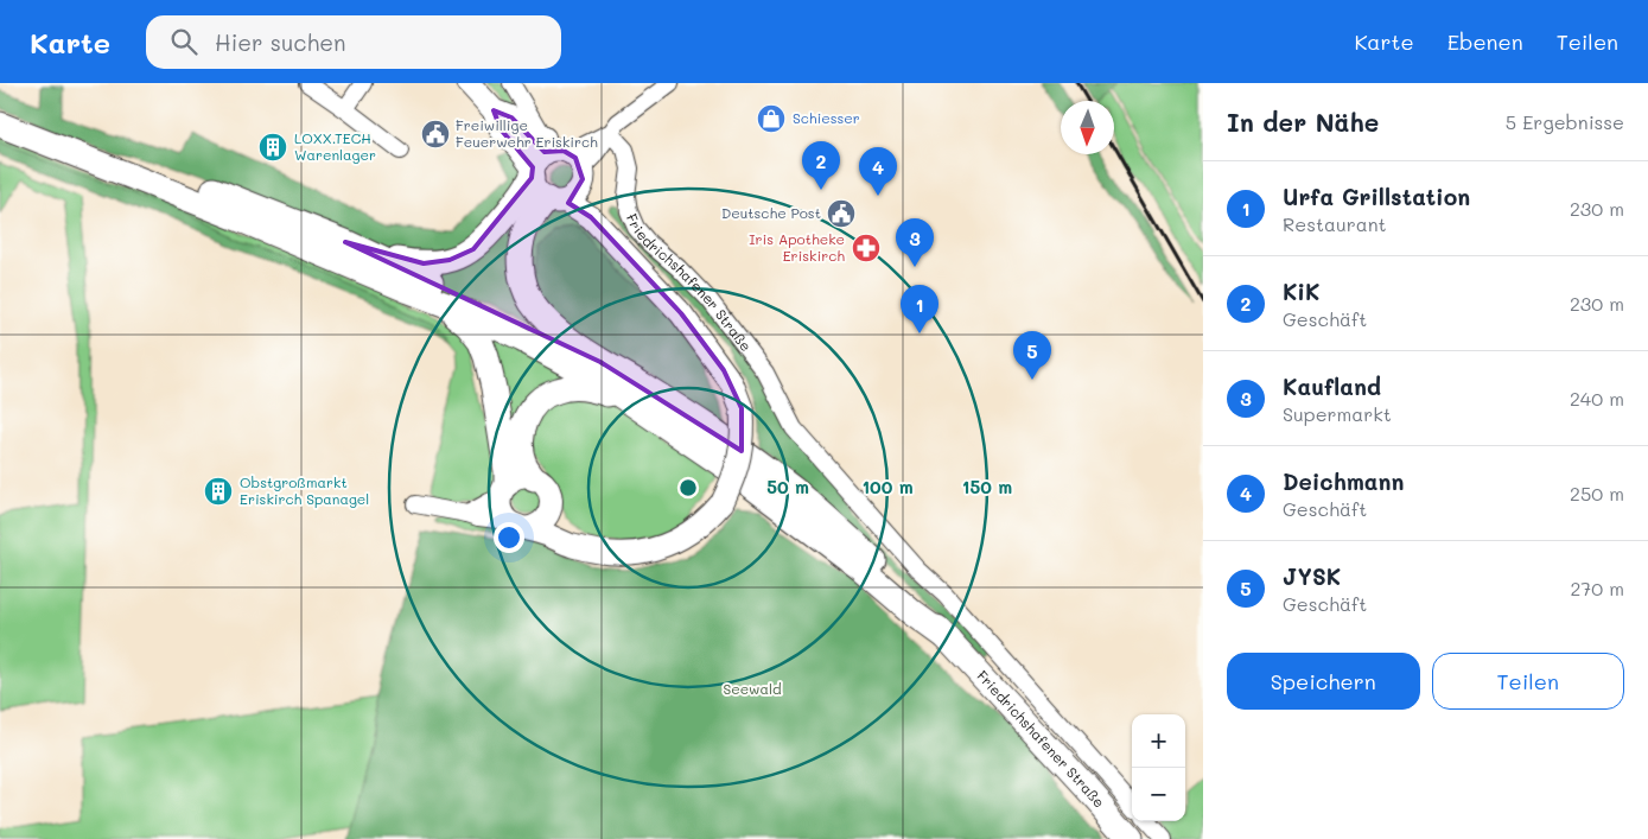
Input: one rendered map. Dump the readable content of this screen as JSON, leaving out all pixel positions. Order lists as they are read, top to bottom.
{
  "streets": {
    "main road": ["Friedrichshafener Straße"]
  },
  "parks": ["Seewald"],
  "places": {
    "shop": ["Schiesser"],
    "public building": ["Freiwillige Feuerwehr Eriskirch", "Deutsche Post"],
    "building": ["LOXX.TECH Warenlager", "Obstgroßmarkt Eriskirch Spanagel"],
    "pharmacy": ["Iris Apotheke Eriskirch"]
  },
  "north": "bottom",
  "page": {
    "header": "Karte",
    "search": "Hier suchen",
    "nav": ["Karte", "Ebenen", "Teilen"],
    "heading": ["In der Nähe", "5 Ergebnisse"],
    "pins": [
      "2",
      "4",
      "3",
      "1",
      "5"
    ],
    "list": [
      {
        "mark": "1",
        "name": "Urfa Grillstation",
        "note": "Restaurant",
        "value": "230 m"
      },
      {
        "mark": "2",
        "name": "KiK",
        "note": "Geschäft",
        "value": "230 m"
      },
      {
        "mark": "3",
        "name": "Kaufland",
        "note": "Supermarkt",
        "value": "240 m"
      },
      {
        "mark": "4",
        "name": "Deichmann",
        "note": "Geschäft",
        "value": "250 m"
      },
      {
        "mark": "5",
        "name": "JYSK",
        "note": "Geschäft",
        "value": "270 m"
      }
    ],
    "buttons": ["Speichern", "Teilen"],
    "map_buttons": ["+", "−"]
  },
  "rings": ["50 m", "100 m", "150 m"]
}
